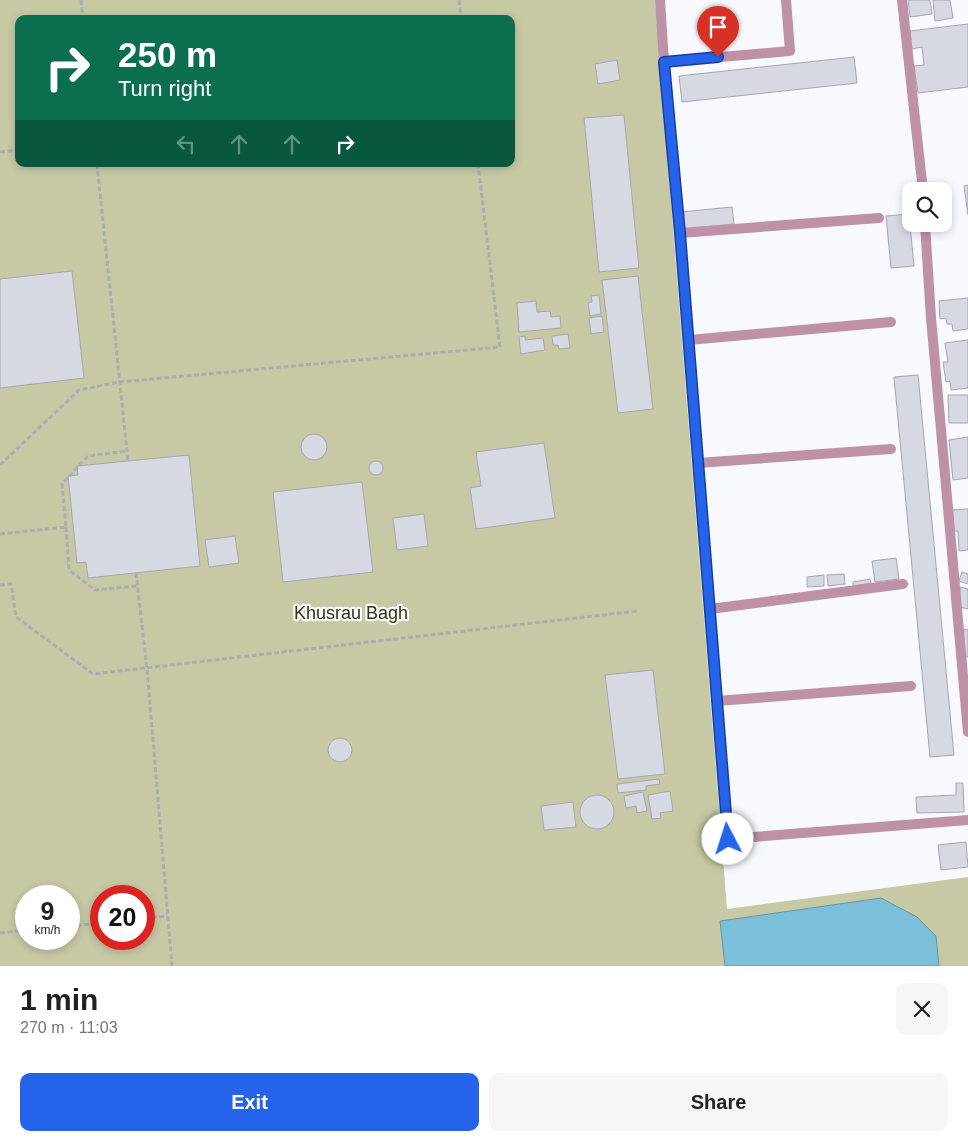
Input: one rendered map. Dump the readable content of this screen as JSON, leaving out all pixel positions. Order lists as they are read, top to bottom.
{
  "parks": ["Khusrau Bagh"],
  "page": {
    "turn": ["250 m", "Turn right"],
    "speed": "9 km/h",
    "limit": "20",
    "heading": ["1 min", "270 m · 11:03"],
    "buttons": ["Exit", "Share"]
  }
}
